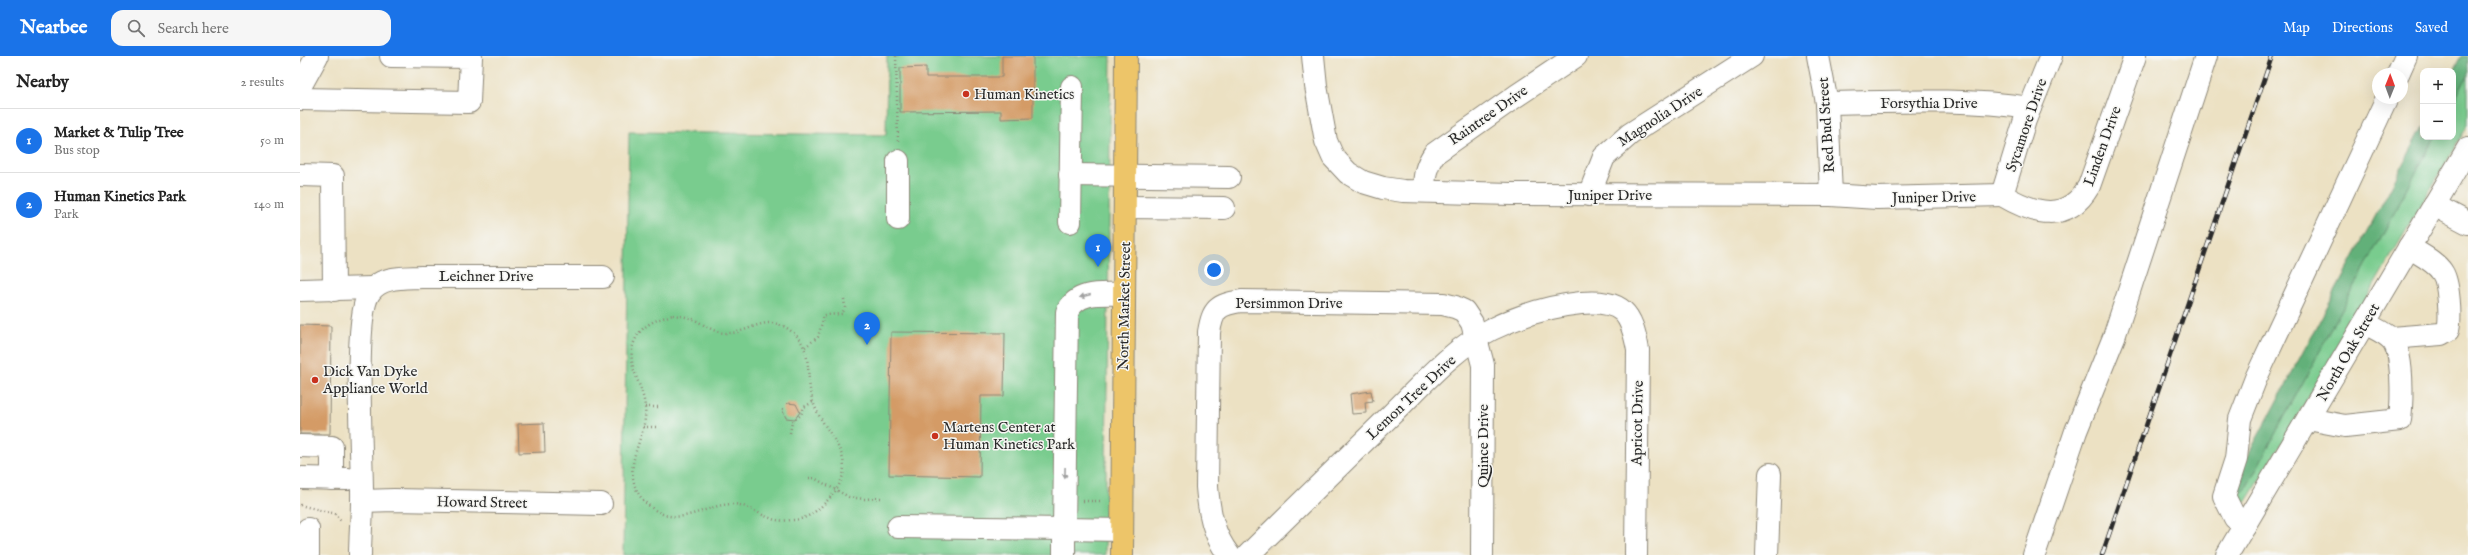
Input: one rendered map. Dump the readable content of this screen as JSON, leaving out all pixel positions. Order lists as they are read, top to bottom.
{
  "streets": {
    "main road": ["North Market Street"],
    "street": [
      "Forsythia Drive",
      "Raintree Drive",
      "Magnolia Drive",
      "Red Bud Street",
      "Sycamore Drive",
      "Linden Drive",
      "Juniper Drive",
      "Leichner Drive",
      "Persimmon Drive",
      "North Oak Street",
      "Lemon Tree Drive",
      "Apricot Drive",
      "Quince Drive",
      "Howard Street"
    ]
  },
  "crossings": [
    ["Forsythia Drive", "Red Bud Street"],
    ["Forsythia Drive", "Sycamore Drive"],
    ["Raintree Drive", "Juniper Drive"],
    ["Magnolia Drive", "Juniper Drive"],
    ["Red Bud Street", "Juniper Drive"],
    ["Sycamore Drive", "Linden Drive"],
    ["Sycamore Drive", "Juniper Drive"],
    ["Linden Drive", "Juniper Drive"],
    ["Persimmon Drive", "Lemon Tree Drive"],
    ["Persimmon Drive", "Quince Drive"],
    ["Lemon Tree Drive", "Apricot Drive"],
    ["Lemon Tree Drive", "Quince Drive"]
  ],
  "places": ["Human Kinetics", "Dick Van Dyke Appliance World", "Martens Center at Human Kinetics Park"],
  "north": "top",
  "page": {
    "header": "Nearbee",
    "search": "Search here",
    "nav": ["Map", "Directions", "Saved"],
    "heading": ["Nearby", "2 results"],
    "map_buttons": ["+", "−"],
    "list": [
      {
        "mark": "1",
        "name": "Market & Tulip Tree",
        "note": "Bus stop",
        "value": "50 m"
      },
      {
        "mark": "2",
        "name": "Human Kinetics Park",
        "note": "Park",
        "value": "140 m"
      }
    ],
    "pins": ["1", "2"]
  }
}
